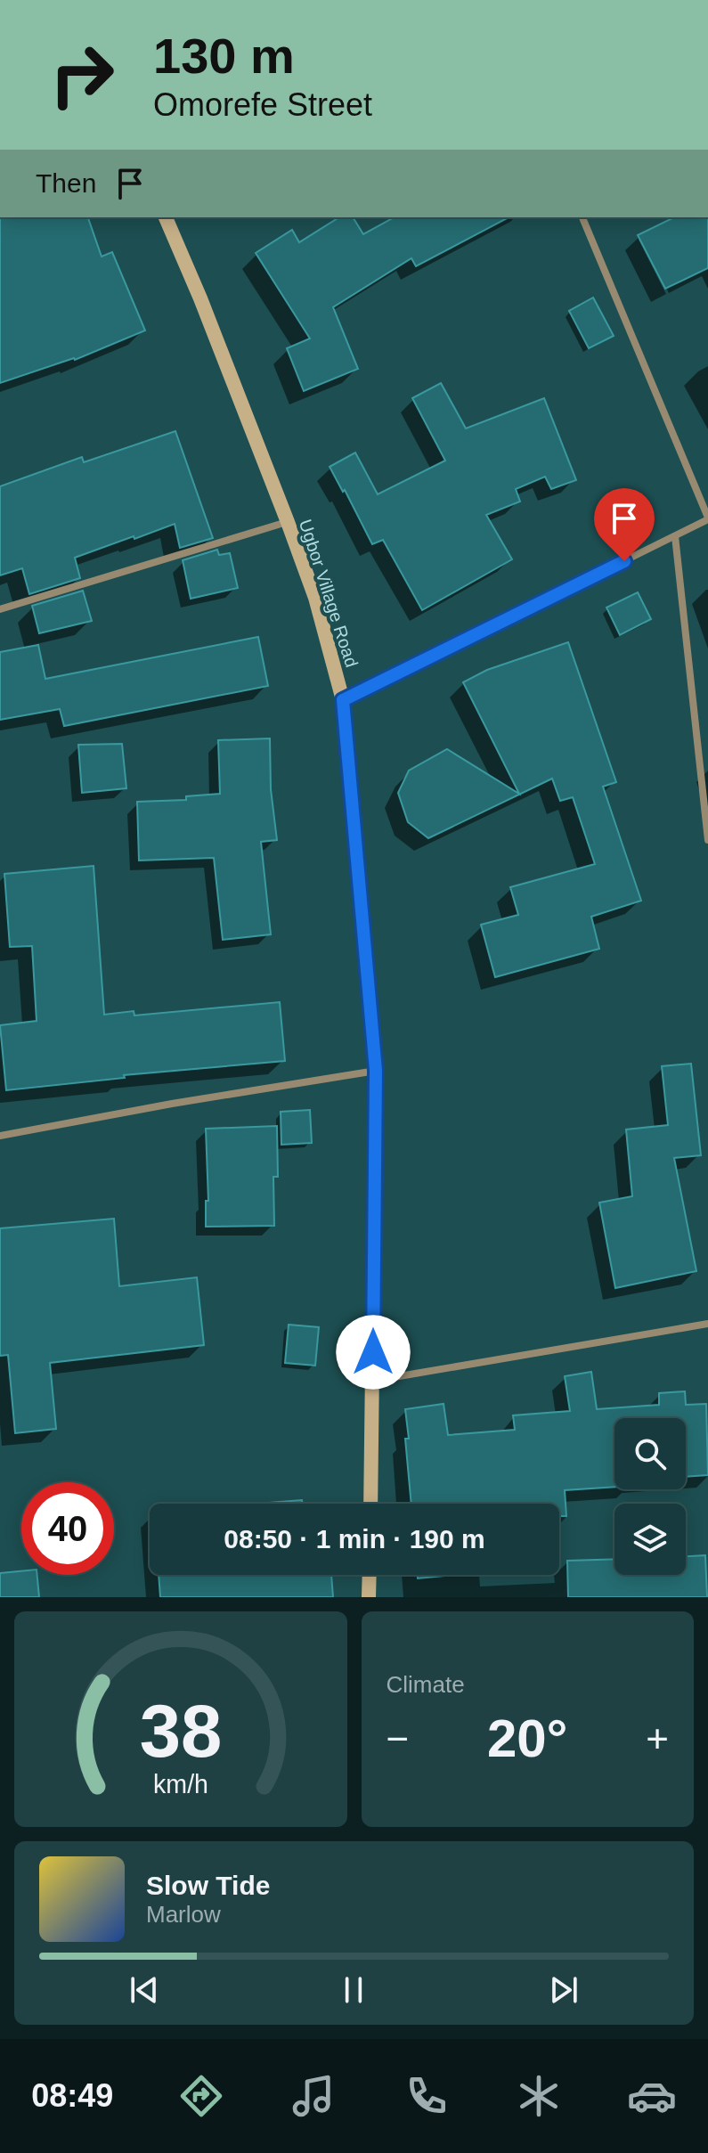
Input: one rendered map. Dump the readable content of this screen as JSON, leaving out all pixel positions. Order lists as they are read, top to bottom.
{
  "streets": {
    "street": ["Ugbor Village Road"]
  },
  "page": {
    "turn": ["130 m", "Omorefe Street"],
    "then": "Then",
    "limit": "40",
    "trip": "08:50 · 1 min · 190 m",
    "tile": "Climate",
    "heat": ["−", "20°", "+"],
    "song": ["Slow Tide", "Marlow"],
    "tabs": "08:49",
    "gauge": ["38", "km/h"]
  }
}
